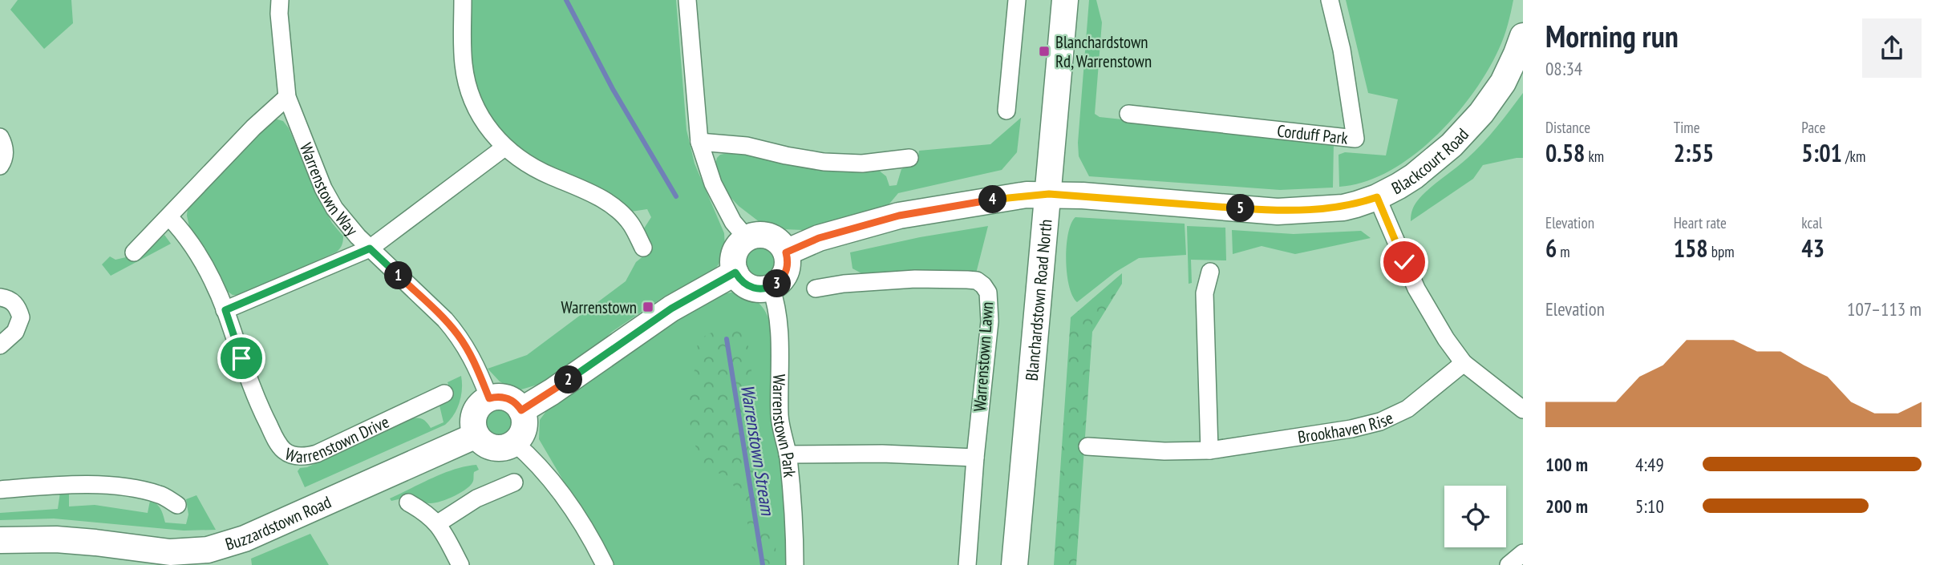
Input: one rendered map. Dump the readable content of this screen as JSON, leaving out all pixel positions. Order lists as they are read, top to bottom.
{
  "streets": {
    "street": [
      "Corduff Park",
      "Blackcourt Road",
      "Warrenstown Way",
      "Blanchardstown Road North",
      "Warrenstown Lawn",
      "Warrenstown Park",
      "Brookhaven Rise",
      "Warrenstown Drive",
      "Buzzardstown Road"
    ]
  },
  "crossings": [
    ["Blackcourt Road", "Blanchardstown Road North"],
    ["Warrenstown Way", "Buzzardstown Road"]
  ],
  "water": ["Warrenstown Stream"],
  "places": {
    "transit": ["Blanchardstown Rd, Warrenstown", "Warrenstown"]
  },
  "page": {
    "heading": ["Morning run", "08:34"],
    "stats": [
      ["Distance", "0.58 km"],
      ["Time", "2:55"],
      ["Pace", "5:01 /km"],
      ["Elevation", "6 m"],
      ["Heart rate", "158 bpm"],
      ["kcal", "43"]
    ],
    "pins": [
      "4",
      "5",
      "1",
      "3",
      "2"
    ],
    "chart": ["Elevation", "107–113 m"],
    "list": [
      {
        "name": "100 m",
        "note": "4:49"
      },
      {
        "name": "200 m",
        "note": "5:10"
      }
    ]
  }
}
